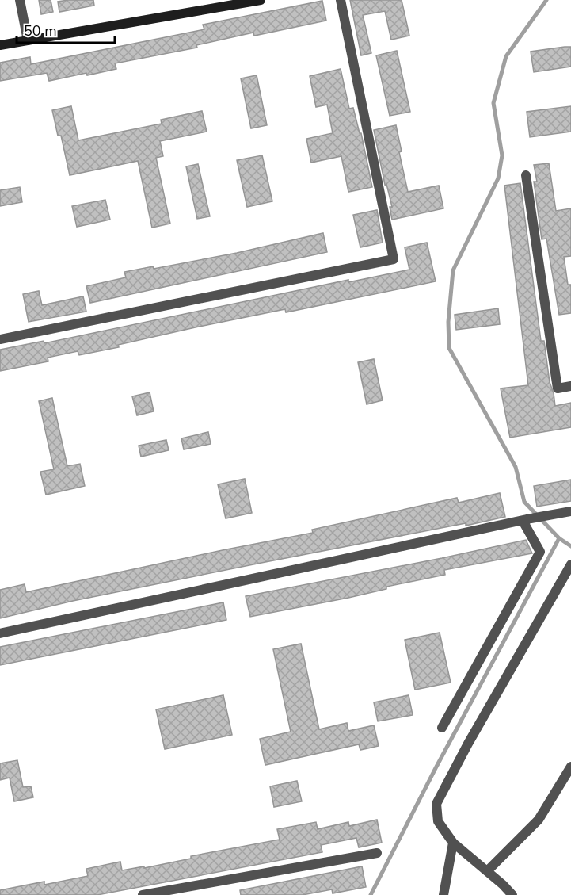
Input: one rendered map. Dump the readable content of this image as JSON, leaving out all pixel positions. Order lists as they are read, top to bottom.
{
  "scale_bar": "50 m"
}
